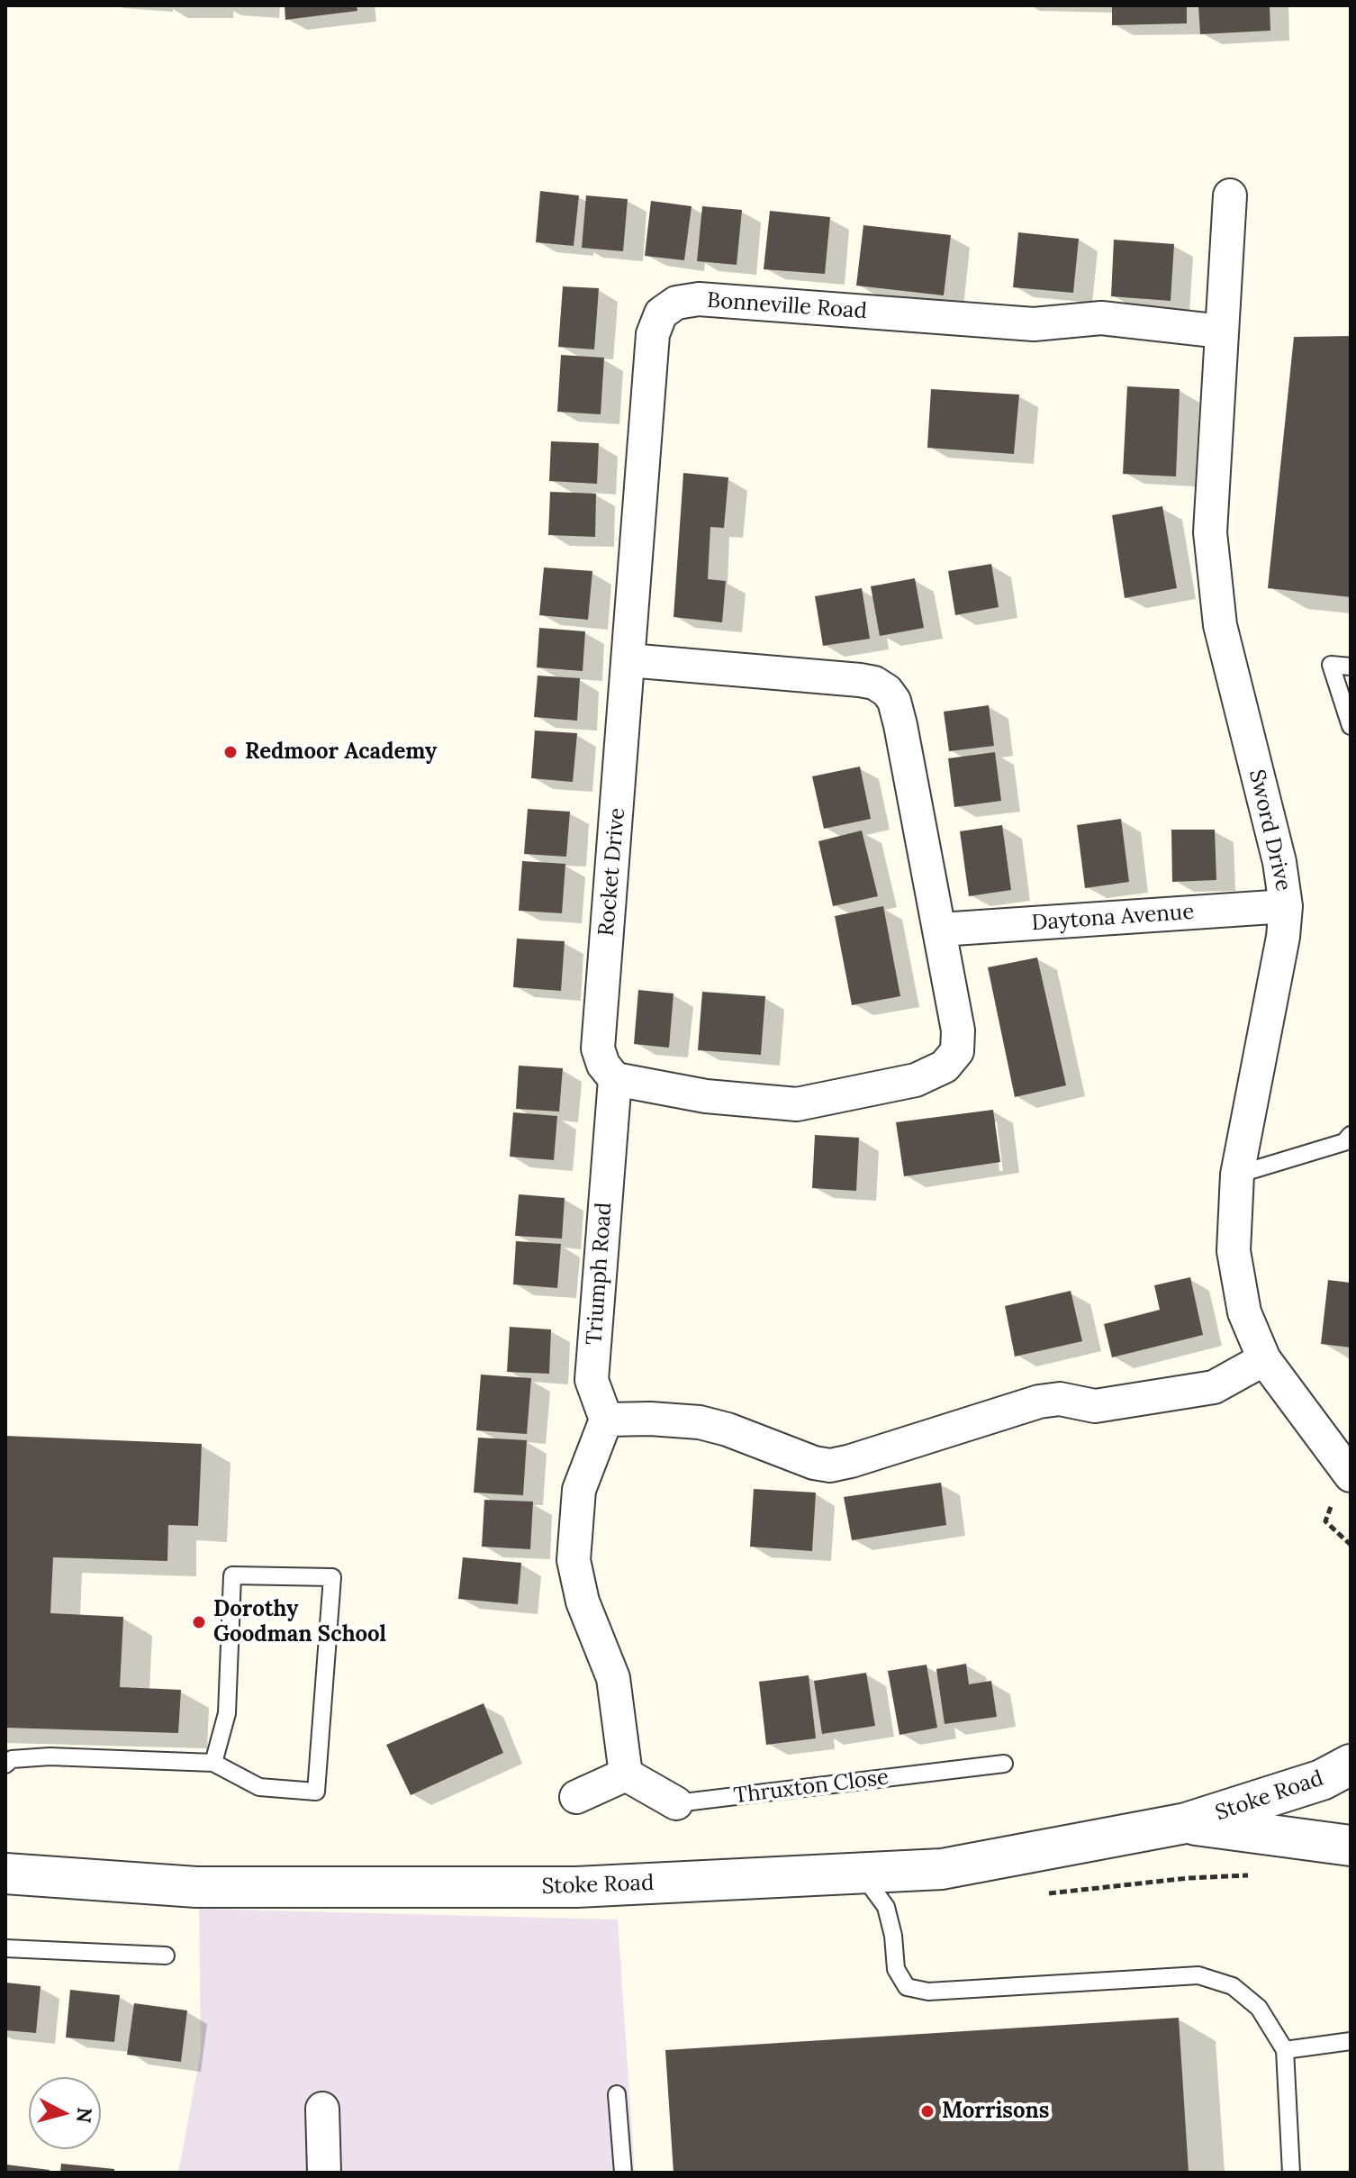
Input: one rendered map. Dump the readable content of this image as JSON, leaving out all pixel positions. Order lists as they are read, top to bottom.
{
  "streets": {
    "street": [
      "Bonneville Road",
      "Sword Drive",
      "Rocket Drive",
      "Daytona Avenue",
      "Triumph Road",
      "Thruxton Close",
      "Stoke Road"
    ]
  },
  "crossings": [
    ["Bonneville Road", "Sword Drive"],
    ["Bonneville Road", "Rocket Drive"],
    ["Sword Drive", "Daytona Avenue"],
    ["Rocket Drive", "Triumph Road"]
  ],
  "places": ["Redmoor Academy", "Dorothy Goodman School", "Morrisons"],
  "north": "right"
}
